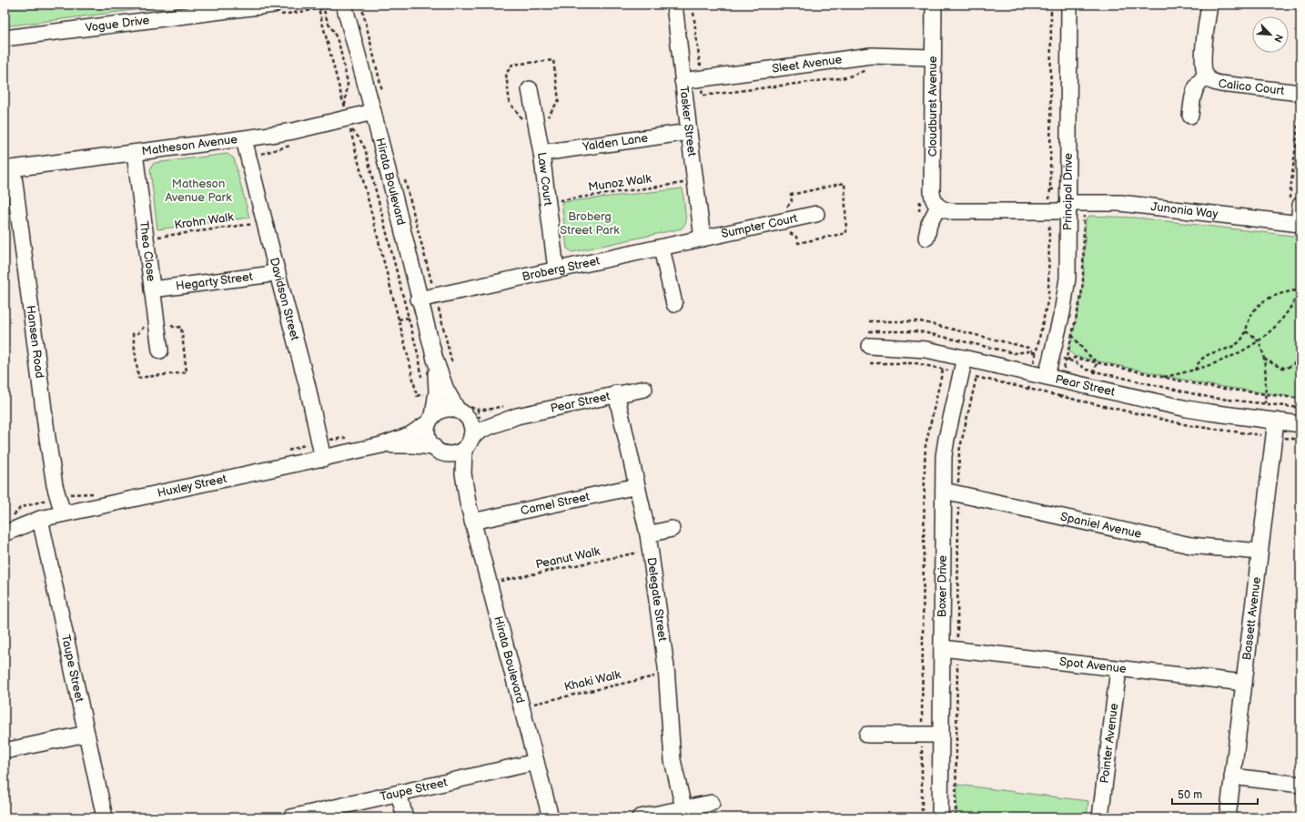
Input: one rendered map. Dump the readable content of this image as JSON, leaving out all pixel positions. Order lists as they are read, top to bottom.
{
  "streets": {
    "street": [
      "Vogue Drive",
      "Sleet Avenue",
      "Calico Court",
      "Cloudburst Avenue",
      "Tasker Street",
      "Yalden Lane",
      "Matheson Avenue",
      "Law Court",
      "Hirata Boulevard",
      "Principal Drive",
      "Junonia Way",
      "Sumpter Court",
      "Thea Close",
      "Broberg Street",
      "Hegarty Street",
      "Davidson Street",
      "Hansen Road",
      "Pear Street",
      "Huxley Street",
      "Camel Street",
      "Spaniel Avenue",
      "Boxer Drive",
      "Delegate Street",
      "Bassett Avenue",
      "Spot Avenue",
      "Taupe Street",
      "Pointer Avenue"
    ],
    "path": [
      "Munoz Walk",
      "Krohn Walk",
      "Peanut Walk",
      "Khaki Walk"
    ]
  },
  "crossings": [
    ["Sleet Avenue", "Cloudburst Avenue"],
    ["Sleet Avenue", "Tasker Street"],
    ["Tasker Street", "Yalden Lane"],
    ["Tasker Street", "Sumpter Court"],
    ["Tasker Street", "Broberg Street"],
    ["Yalden Lane", "Law Court"],
    ["Matheson Avenue", "Hirata Boulevard"],
    ["Matheson Avenue", "Thea Close"],
    ["Matheson Avenue", "Davidson Street"],
    ["Matheson Avenue", "Hansen Road"],
    ["Law Court", "Broberg Street"],
    ["Hirata Boulevard", "Broberg Street"],
    ["Hirata Boulevard", "Pear Street"],
    ["Hirata Boulevard", "Huxley Street"],
    ["Hirata Boulevard", "Camel Street"],
    ["Hirata Boulevard", "Peanut Walk"],
    ["Hirata Boulevard", "Taupe Street"],
    ["Hirata Boulevard", "Khaki Walk"],
    ["Principal Drive", "Junonia Way"],
    ["Principal Drive", "Pear Street"],
    ["Krohn Walk", "Thea Close"],
    ["Krohn Walk", "Davidson Street"],
    ["Sumpter Court", "Broberg Street"],
    ["Thea Close", "Hegarty Street"],
    ["Hegarty Street", "Davidson Street"],
    ["Davidson Street", "Huxley Street"],
    ["Hansen Road", "Huxley Street"],
    ["Pear Street", "Huxley Street"],
    ["Pear Street", "Boxer Drive"],
    ["Pear Street", "Delegate Street"],
    ["Pear Street", "Bassett Avenue"],
    ["Huxley Street", "Taupe Street"],
    ["Camel Street", "Delegate Street"],
    ["Spaniel Avenue", "Boxer Drive"],
    ["Spaniel Avenue", "Bassett Avenue"],
    ["Peanut Walk", "Delegate Street"],
    ["Boxer Drive", "Spot Avenue"],
    ["Delegate Street", "Khaki Walk"],
    ["Bassett Avenue", "Spot Avenue"],
    ["Spot Avenue", "Pointer Avenue"]
  ],
  "parks": ["Matheson Avenue Park", "Broberg Street Park"],
  "scale_bar": "50 m",
  "north": "bottom right"
}
